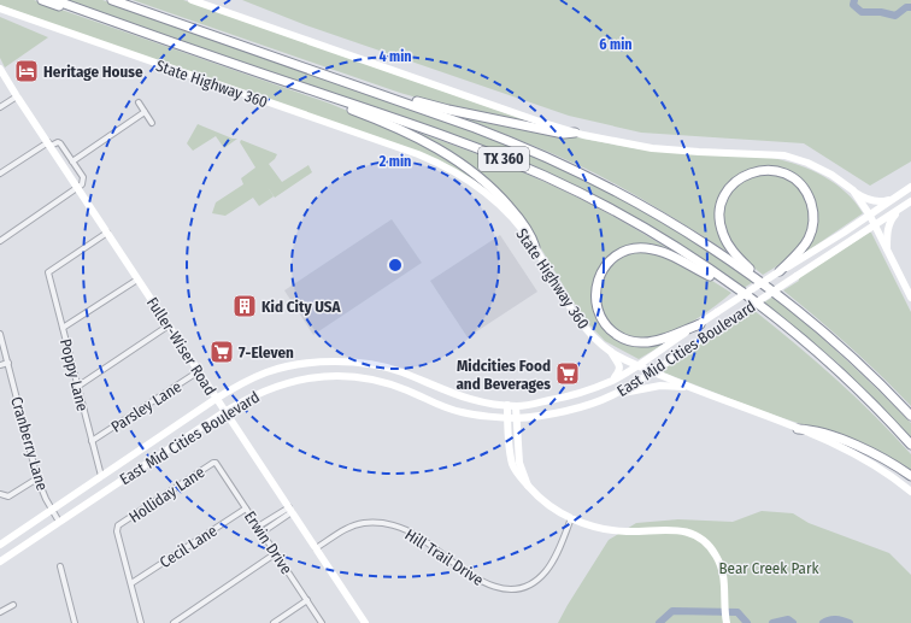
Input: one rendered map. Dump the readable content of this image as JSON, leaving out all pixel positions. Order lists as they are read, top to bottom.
{
  "streets": {
    "highway": ["TX 360"],
    "main road": ["State Highway 360", "Fuller-Wiser Road", "East Mid Cities Boulevard"],
    "street": [
      "Poppy Lane",
      "Parsley Lane",
      "Cranberry Lane",
      "Holliday Lane",
      "Erwin Drive",
      "Cecil Lane",
      "Hill Trail Drive"
    ]
  },
  "crossings": [
    ["State Highway 360", "East Mid Cities Boulevard"],
    ["Fuller-Wiser Road", "East Mid Cities Boulevard"],
    ["Fuller-Wiser Road", "Poppy Lane"],
    ["Fuller-Wiser Road", "Parsley Lane"],
    ["Fuller-Wiser Road", "Hill Trail Drive"],
    ["East Mid Cities Boulevard", "Poppy Lane"],
    ["East Mid Cities Boulevard", "Cranberry Lane"],
    ["Poppy Lane", "Parsley Lane"],
    ["Holliday Lane", "Erwin Drive"],
    ["Holliday Lane", "Cecil Lane"],
    ["Erwin Drive", "Cecil Lane"]
  ],
  "parks": ["Bear Creek Park"],
  "places": {
    "hotel": ["Heritage House"],
    "building": ["Kid City USA"],
    "supermarket": ["7-Eleven", "Midcities Food and Beverages"]
  },
  "rings": ["6 min", "4 min", "2 min"]
}
